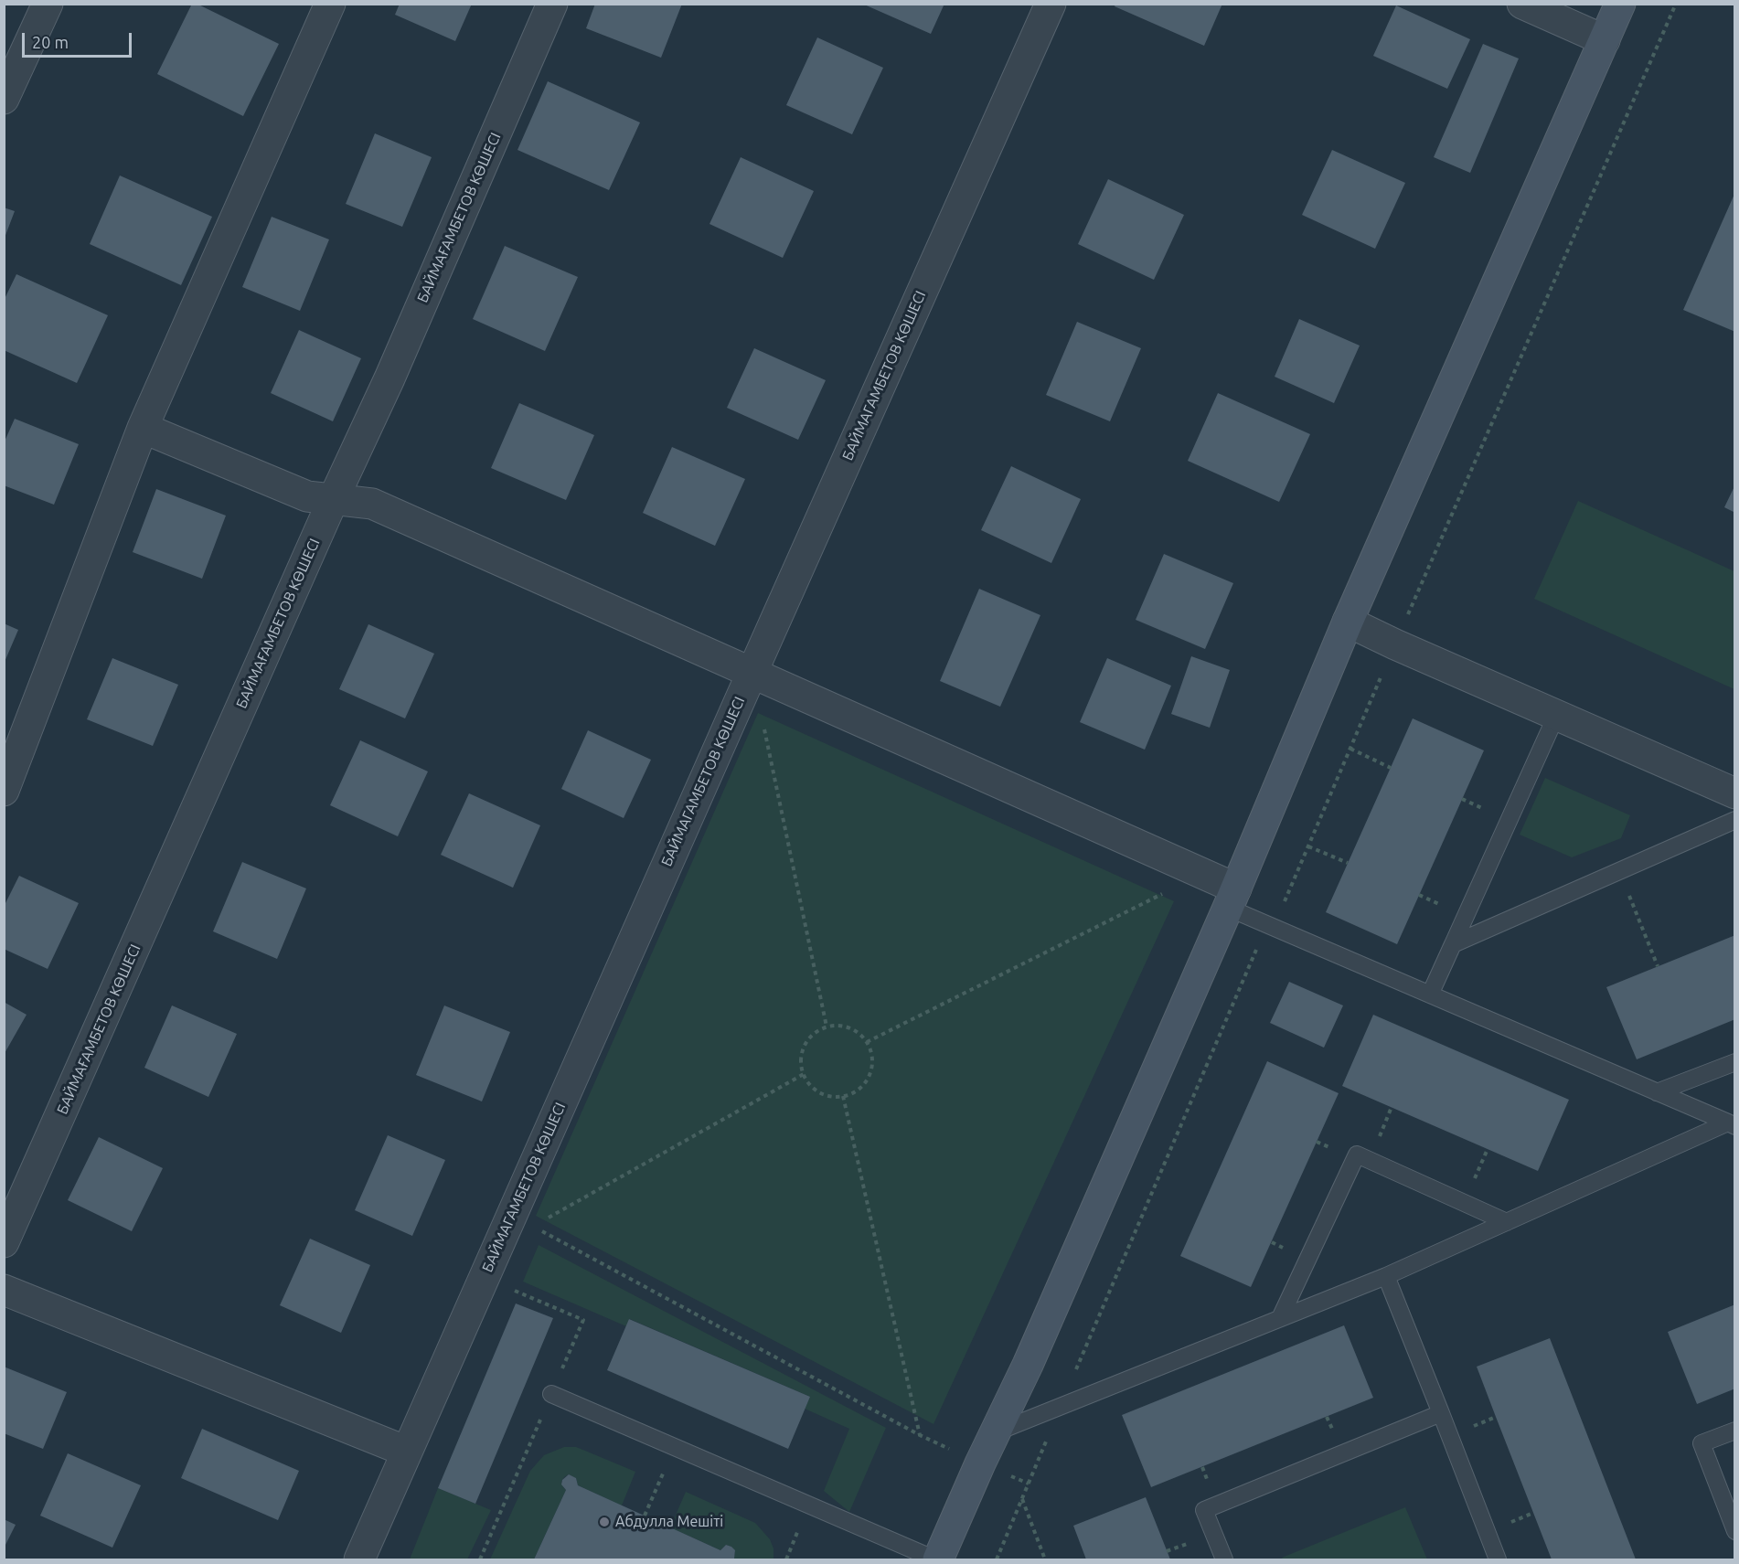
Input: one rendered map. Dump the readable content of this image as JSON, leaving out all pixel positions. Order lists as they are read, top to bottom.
{
  "streets": {
    "street": ["БАЙМАҒАМБЕТОВ КӨШЕСІ", "БАЙМАГАМБЕТОВ КӨШЕСІ"]
  },
  "places": ["Абдулла Мешіті"],
  "scale_bar": "20 m"
}
